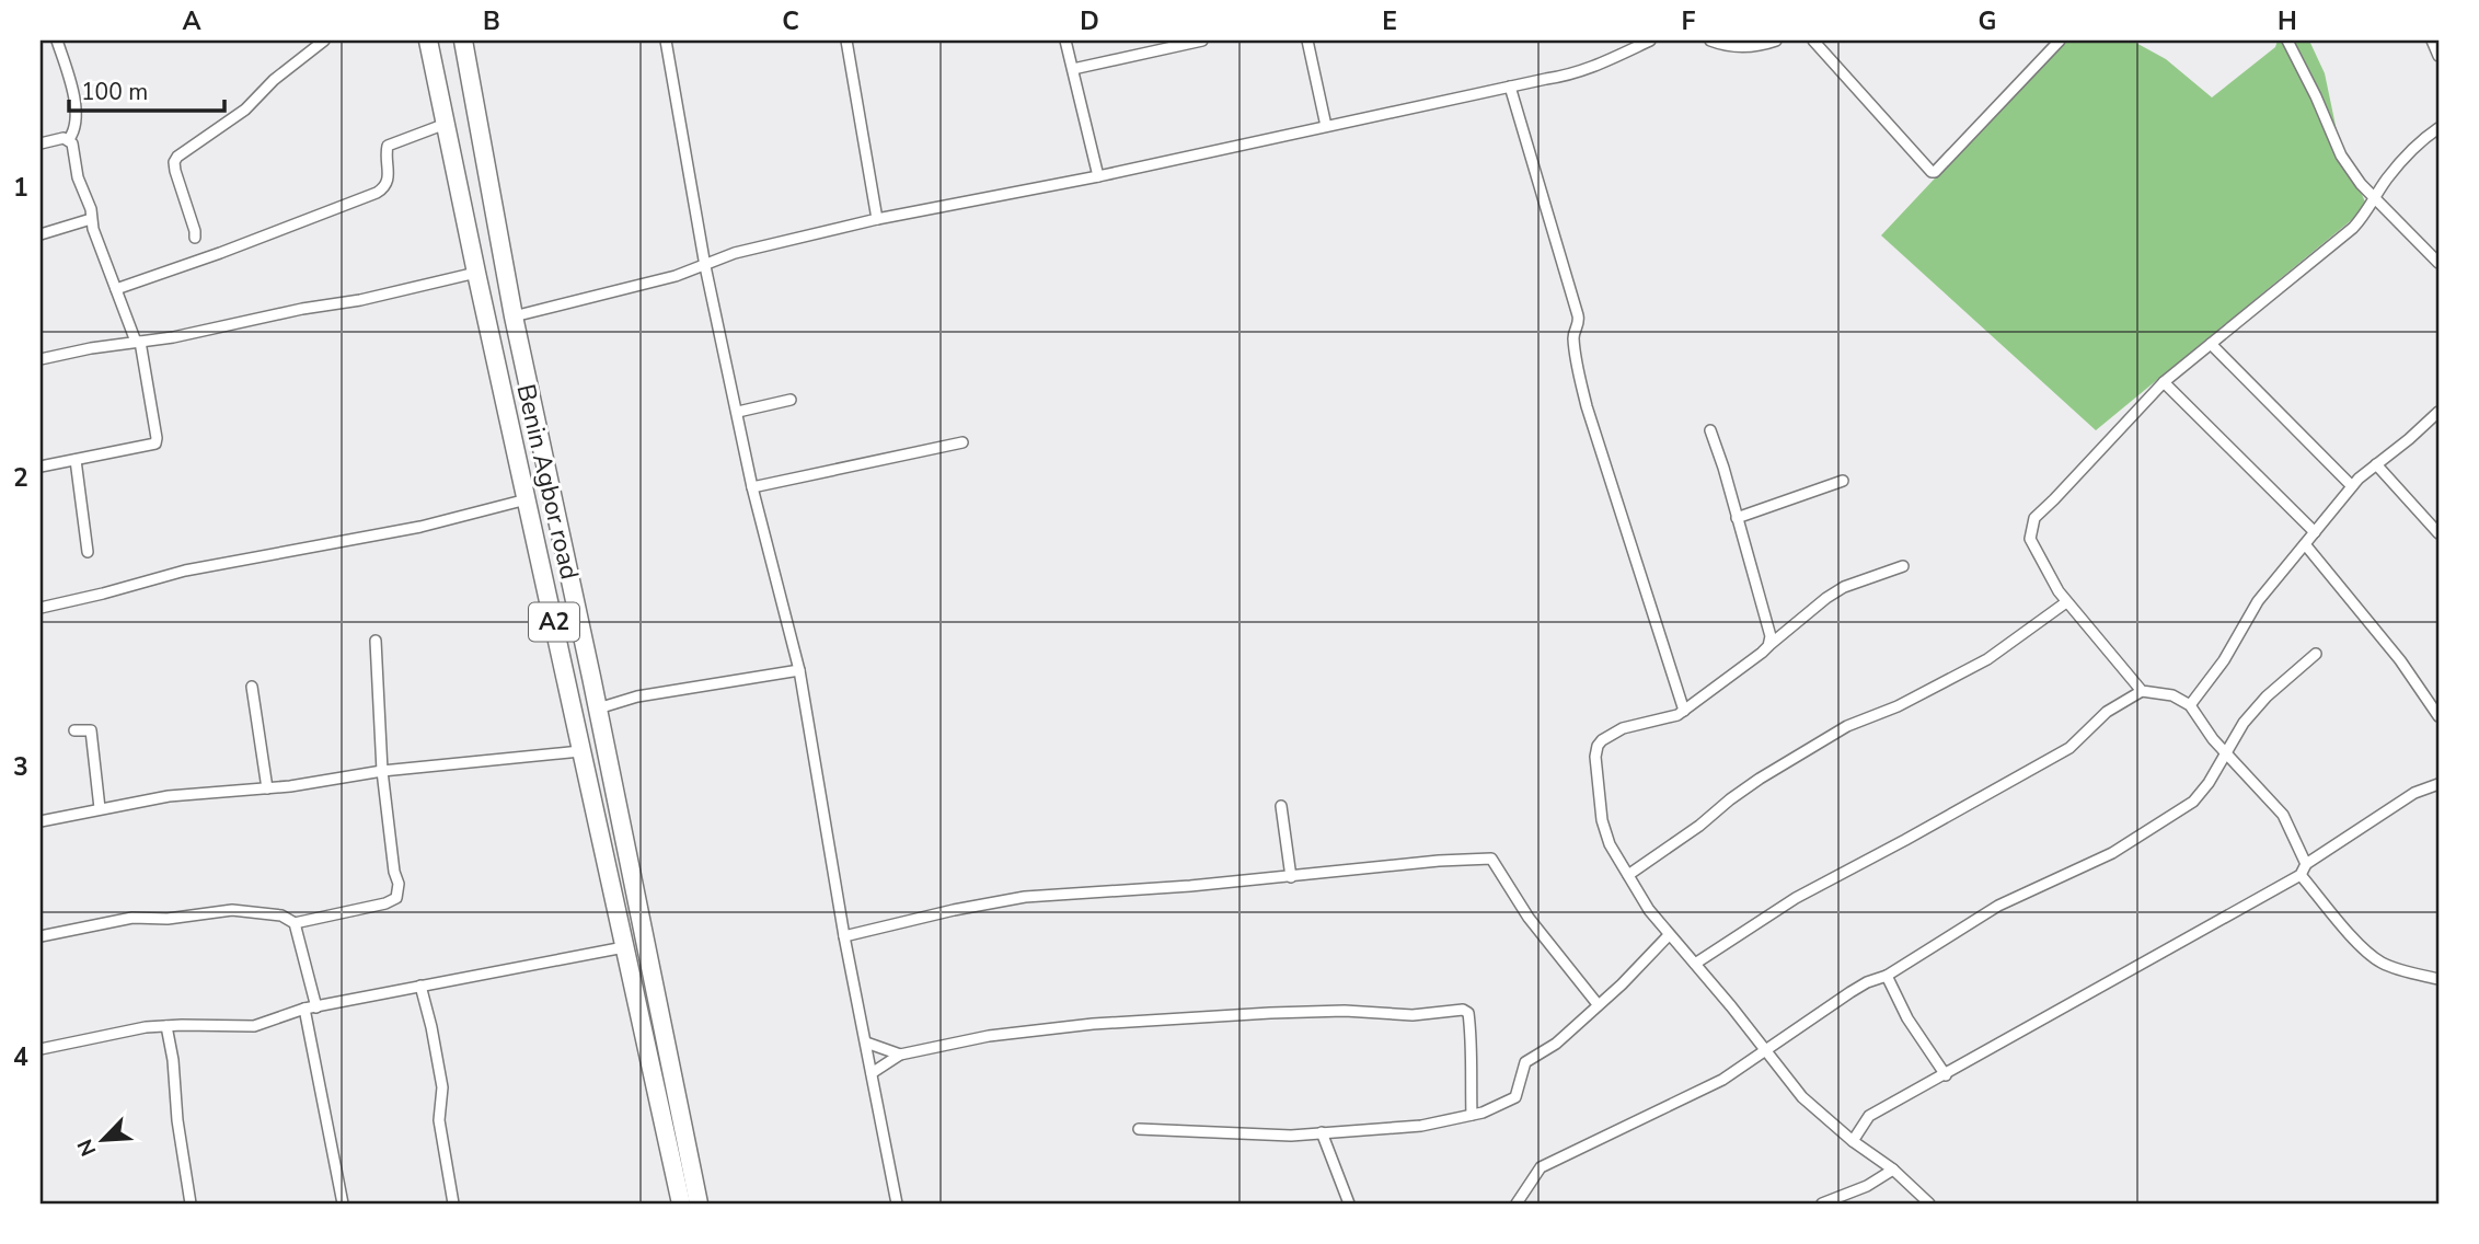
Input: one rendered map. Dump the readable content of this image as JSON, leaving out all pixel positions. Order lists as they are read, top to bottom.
{
  "streets": {
    "highway": ["Benin Agbor road", "A2"]
  },
  "scale_bar": "100 m",
  "north": "bottom left",
  "grid": {
    "columns": [
      "A",
      "B",
      "C",
      "D",
      "E",
      "F",
      "G",
      "H"
    ],
    "rows": [
      "1",
      "2",
      "3",
      "4"
    ]
  }
}
